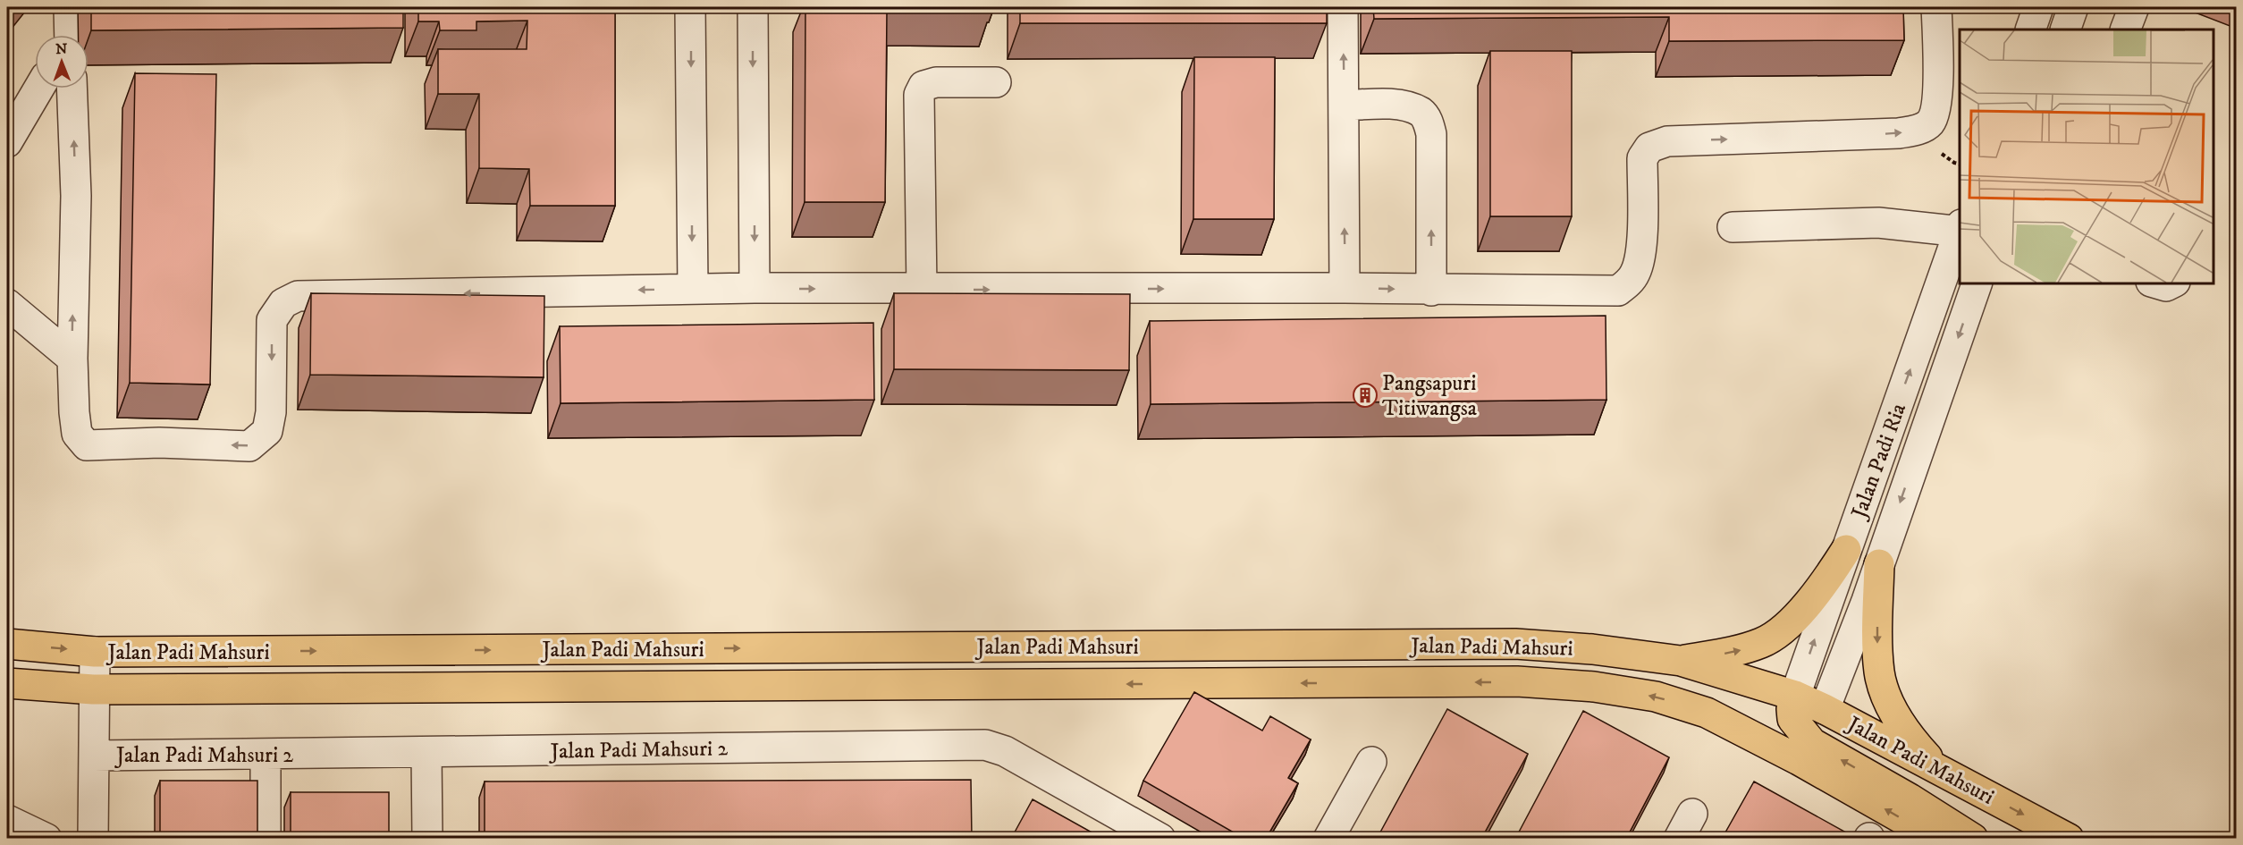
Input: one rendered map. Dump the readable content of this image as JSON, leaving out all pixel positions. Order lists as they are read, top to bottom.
{
  "streets": {
    "main road": ["Jalan Padi Mahsuri"],
    "street": ["Jalan Padi Ria", "Jalan Padi Mahsuri 2"]
  },
  "crossings": [
    ["Jalan Padi Ria", "Jalan Padi Mahsuri"]
  ],
  "places": {
    "building": ["Pangsapuri Titiwangsa"]
  },
  "north": "top"
}
